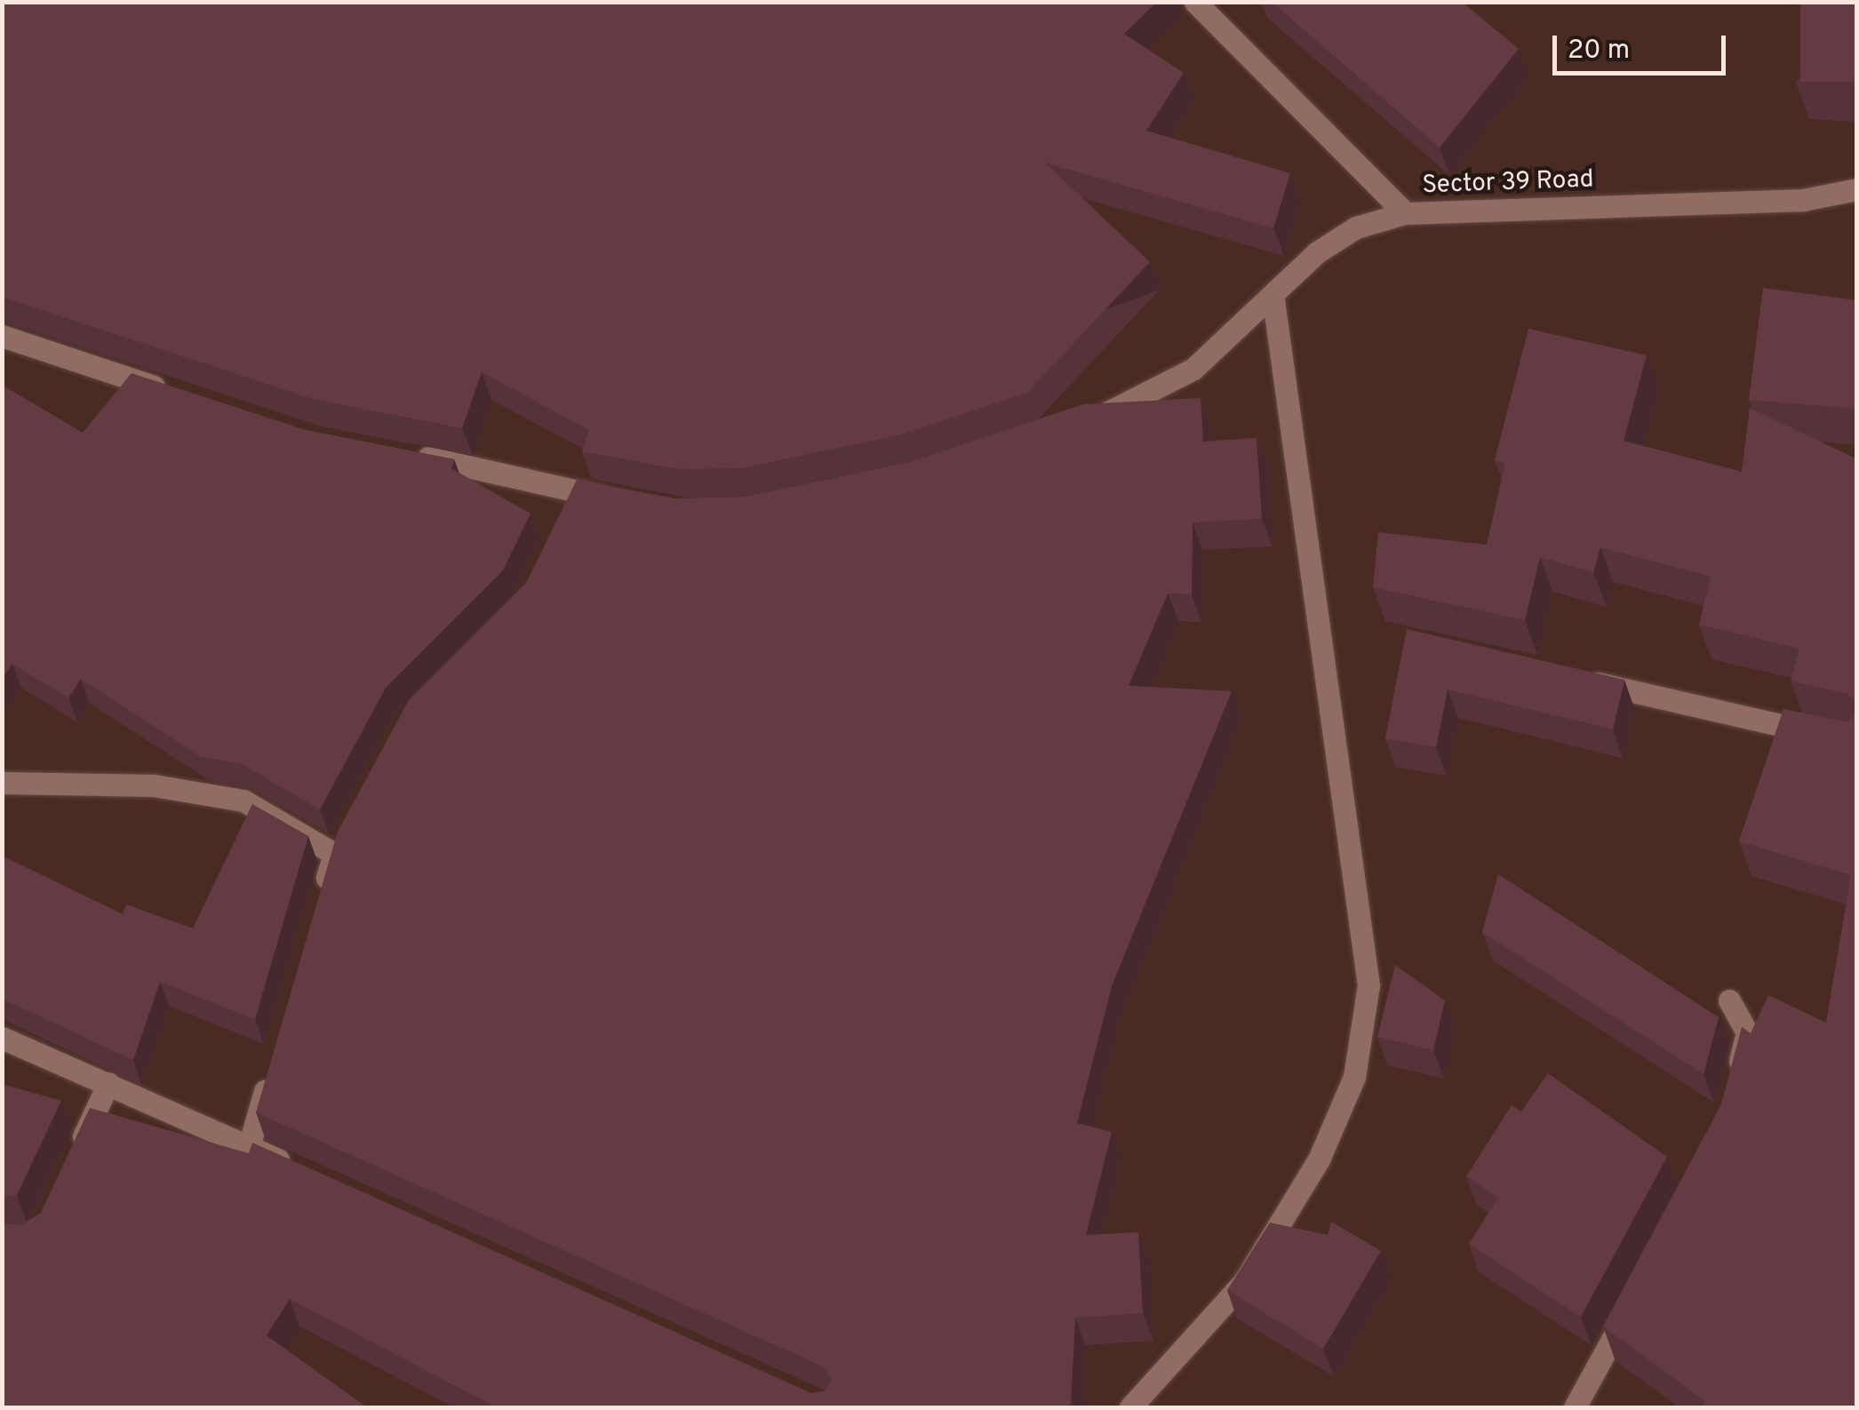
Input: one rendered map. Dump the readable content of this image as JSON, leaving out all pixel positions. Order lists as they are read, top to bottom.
{
  "streets": {
    "street": ["Sector 39 Road"]
  },
  "scale_bar": "20 m"
}
